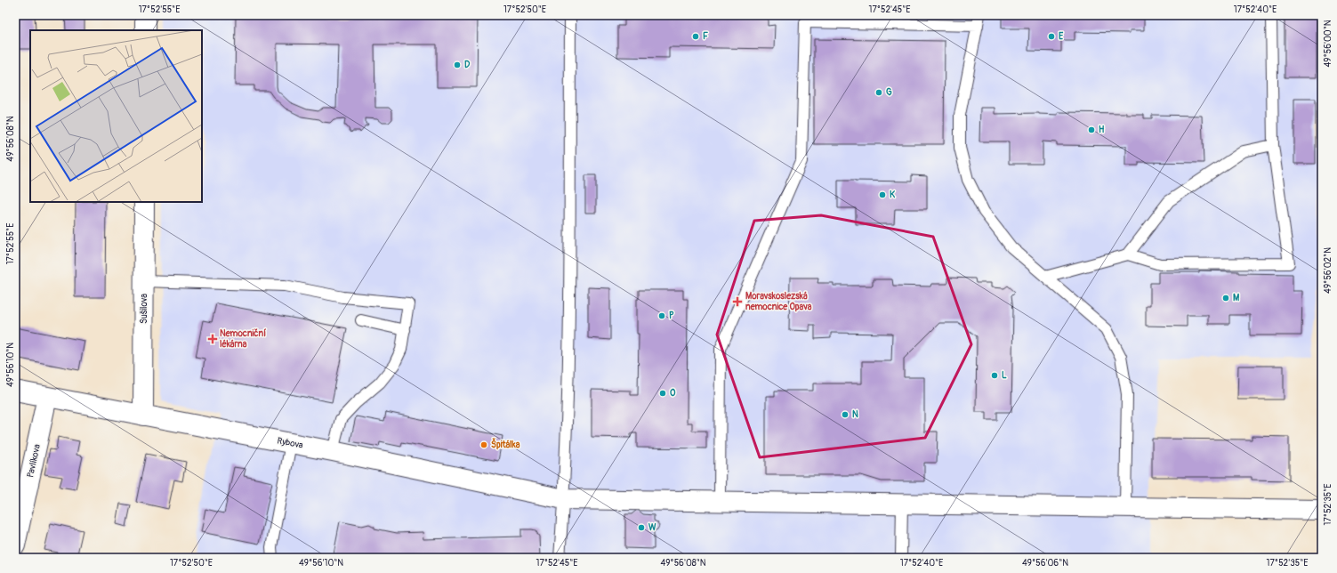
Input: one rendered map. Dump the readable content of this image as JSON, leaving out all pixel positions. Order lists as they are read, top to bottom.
{
  "streets": {
    "street": ["Sušilova", "Rybova", "Pavlíkova"]
  },
  "crossings": [
    ["Sušilova", "Rybova"],
    ["Rybova", "Pavlíkova"]
  ],
  "places": {
    "other": [
      "F",
      "E",
      "D",
      "G",
      "H",
      "K",
      "M",
      "P",
      "L",
      "O",
      "N",
      "Špitálka",
      "W"
    ],
    "health": ["Moravskoslezská nemocnice Opava", "Nemocniční lékárna"]
  },
  "coordinates": [
    "17°52'55\"E",
    "17°52'50\"E",
    "17°52'45\"E",
    "17°52'40\"E",
    "49°56'00\"N",
    "49°56'08\"N",
    "49°56'02\"N",
    "49°56'10\"N",
    "17°52'35\"E",
    "49°56'06\"N"
  ]
}
